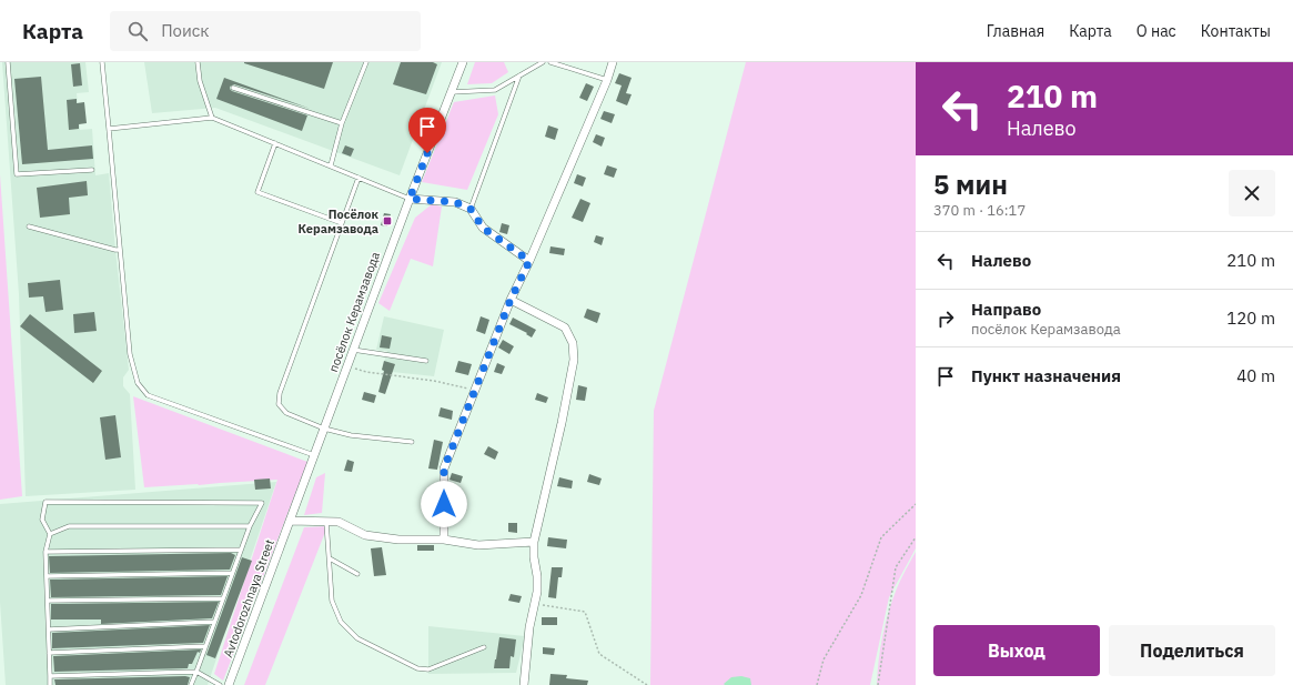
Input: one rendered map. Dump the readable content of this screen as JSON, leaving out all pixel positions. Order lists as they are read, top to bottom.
{
  "streets": {
    "street": ["посёлок Керамзавода", "Avtodorozhnaya Street"]
  },
  "crossings": [
    ["посёлок Керамзавода", "Avtodorozhnaya Street"]
  ],
  "places": {
    "transit": ["Посёлок Керамзавода"]
  },
  "page": {
    "header": "Карта",
    "search": "Поиск",
    "nav": [
      "Главная",
      "Карта",
      "О нас",
      "Контакты"
    ],
    "turn": ["210 m", "Налево"],
    "heading": ["5 мин", "370 m · 16:17"],
    "list": [
      {
        "name": "Налево",
        "value": "210 m"
      },
      {
        "name": "Направо",
        "note": "посёлок Керамзавода",
        "value": "120 m"
      },
      {
        "name": "Пункт назначения",
        "value": "40 m"
      }
    ],
    "buttons": ["Выход", "Поделиться"]
  }
}
